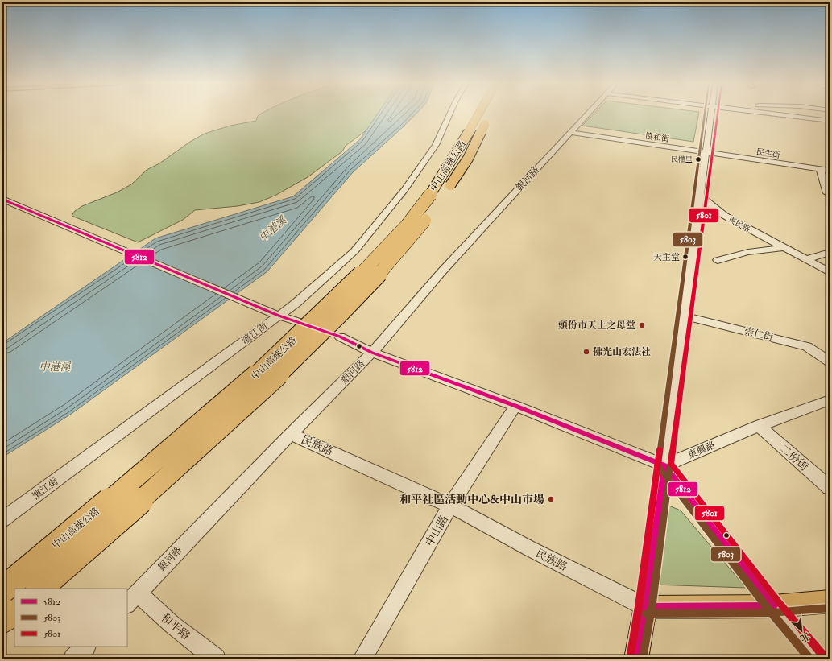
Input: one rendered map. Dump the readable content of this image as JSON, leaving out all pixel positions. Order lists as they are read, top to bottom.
{
  "streets": {
    "highway": ["中山高速公路"],
    "main road": ["民族路"],
    "street": [
      "協和街",
      "民生街",
      "銀河路",
      "東民路",
      "濱江街",
      "崇仁街",
      "東興路",
      "二份街",
      "中山路",
      "和平路"
    ]
  },
  "crossings": [
    ["協和街", "民生街"],
    ["協和街", "銀河路"],
    ["銀河路", "民族路"],
    ["銀河路", "和平路"],
    ["民族路", "中山路"],
    ["東興路", "二份街"]
  ],
  "water": ["中港溪"],
  "places": [
    "民權里",
    "天主堂",
    "頭份市天上之母堂",
    "佛光山宏法社",
    "和平社區活動中心&中山市場"
  ],
  "lines": ["transit line 5803", "transit line 5801", "transit line 5812"],
  "legend": ["5812", "5803", "5801"],
  "north": "bottom right"
}
